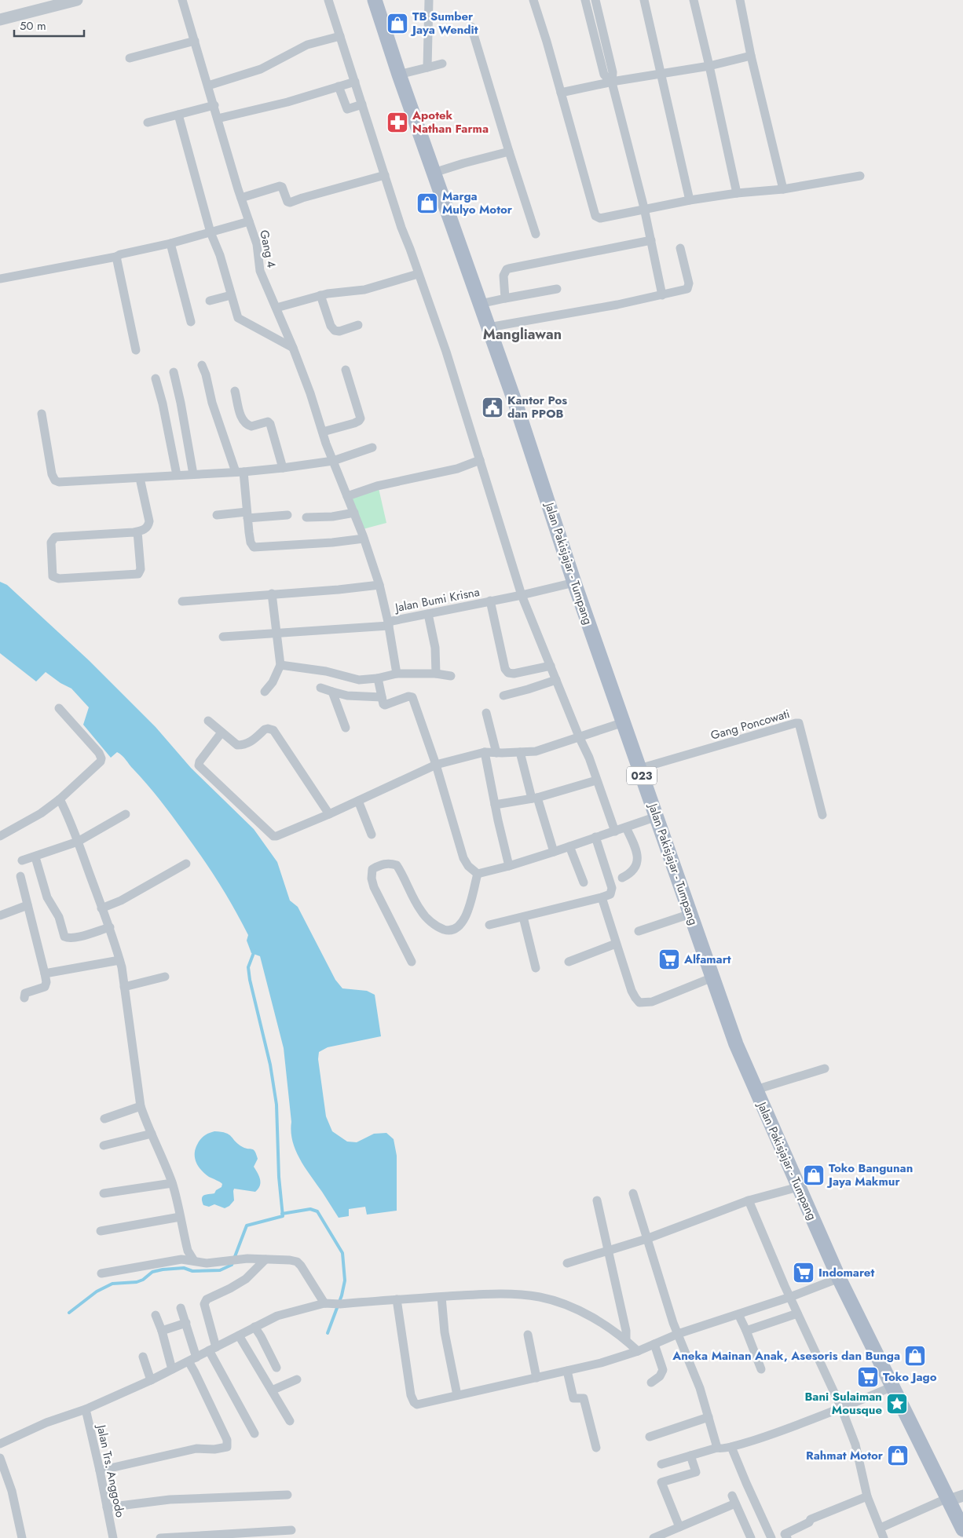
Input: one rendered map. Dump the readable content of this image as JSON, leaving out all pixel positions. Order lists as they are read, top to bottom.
{
  "streets": {
    "main road": ["Jalan Pakisjajar - Tumpang", "023"],
    "street": [
      "Gang 4",
      "Jalan Bumi Krisna",
      "Gang Poncowati",
      "Jalan Trs. Anggodo"
    ]
  },
  "crossings": [
    ["Gang 4", "Jalan Bumi Krisna"],
    ["Jalan Pakisjajar - Tumpang", "Jalan Bumi Krisna"],
    ["Jalan Pakisjajar - Tumpang", "Gang Poncowati"]
  ],
  "districts": ["Mangliawan"],
  "places": {
    "shop": [
      "TB Sumber Jaya Wendit",
      "Marga Mulyo Motor",
      "Toko Bangunan Jaya Makmur",
      "Aneka Mainan Anak, Asesoris dan Bunga",
      "Rahmat Motor"
    ],
    "pharmacy": ["Apotek Nathan Farma"],
    "public building": ["Kantor Pos dan PPOB"],
    "supermarket": ["Alfamart", "Indomaret", "Toko Jago"],
    "place": ["Bani Sulaiman Mousque"]
  },
  "scale_bar": "50 m"
}
